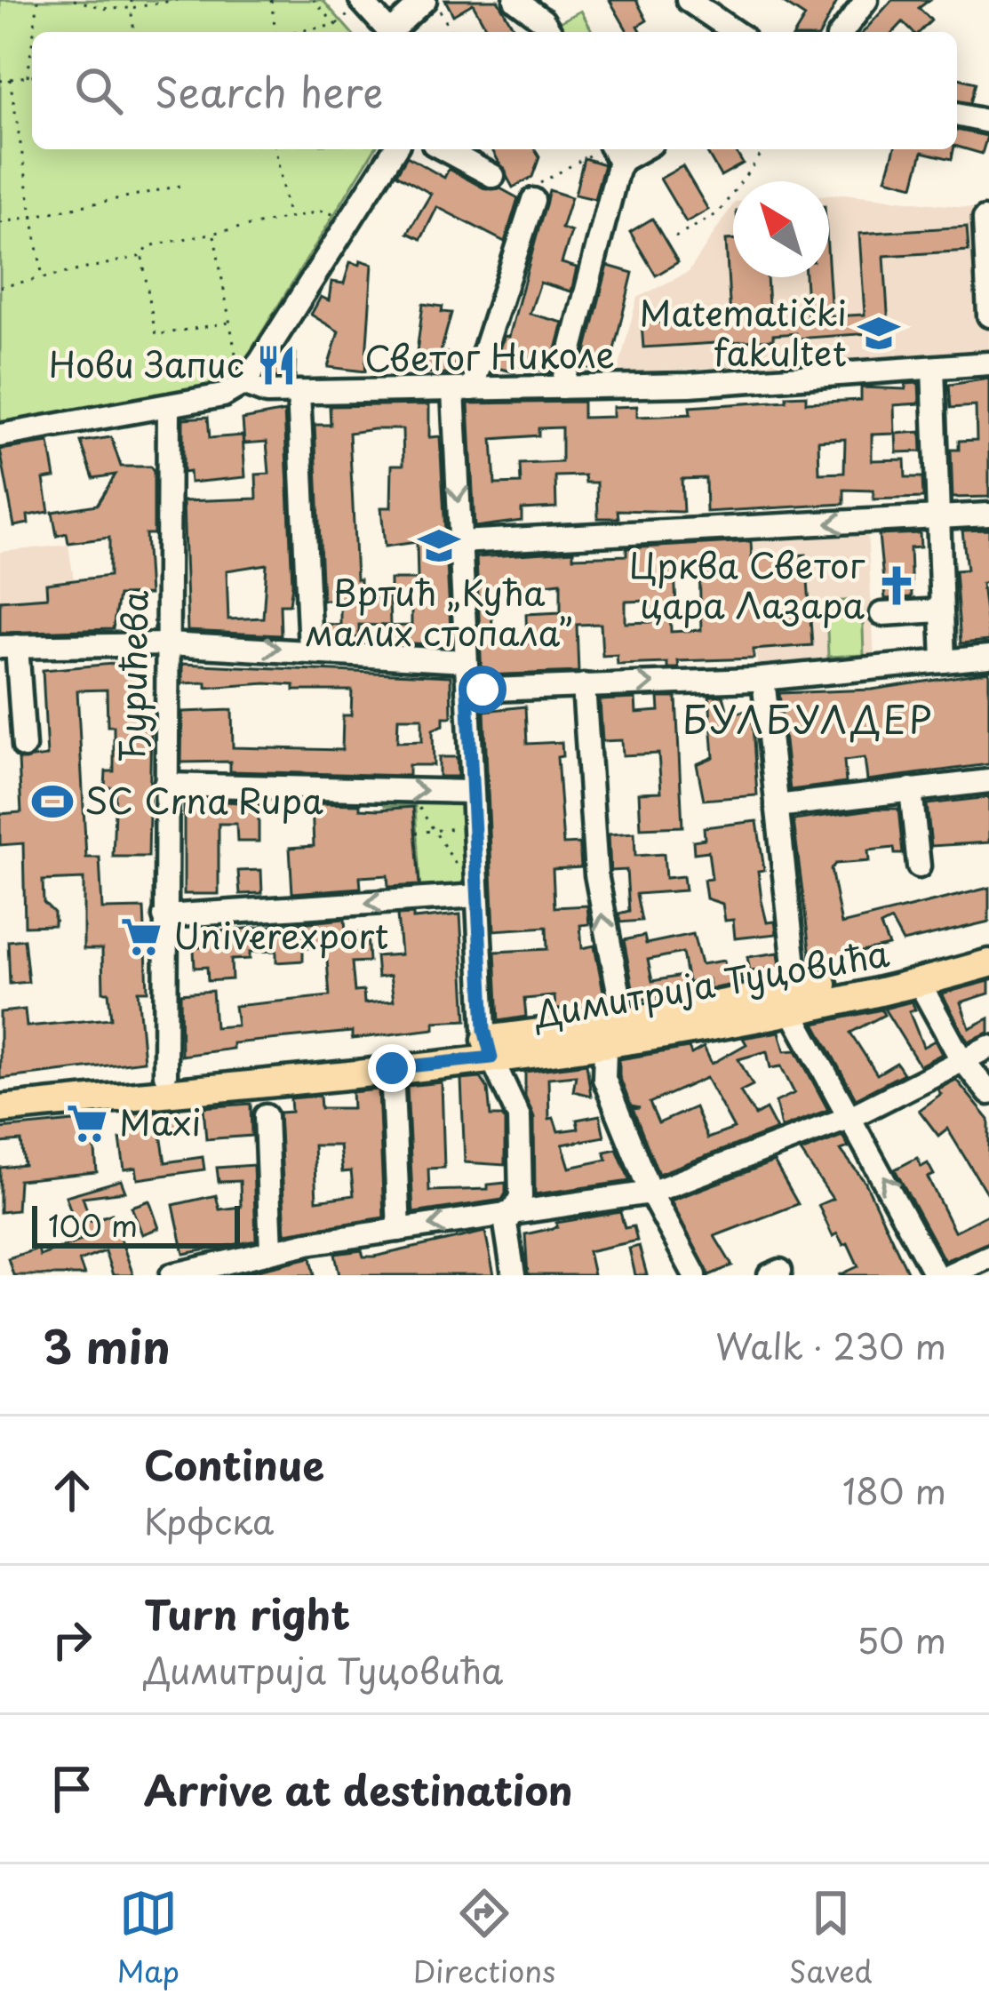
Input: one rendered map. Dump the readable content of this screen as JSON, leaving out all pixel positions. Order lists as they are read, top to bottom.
{
  "streets": {
    "main road": ["Димитрија Туцовића"],
    "street": ["Светог Николе", "Ђурићева"]
  },
  "crossings": [
    ["Ђурићева", "Димитрија Туцовића"]
  ],
  "districts": ["БУЛБУЛДЕР"],
  "places": {
    "school or university": ["Matematički fakultet", "Вртић „Кућа малих стопала”"],
    "restaurant": ["Нови Запис"],
    "church": ["Црква Светог цара Лазара"],
    "sports": ["SC Crna Rupa"],
    "supermarket": ["Univerexport", "Maxi"]
  },
  "scale_bar": "100 m",
  "north": "top left",
  "page": {
    "search": "Search here",
    "scale": "100 m",
    "heading": ["3 min", "Walk · 230 m"],
    "list": [
      ["Continue", "Крфска", "180 m"],
      ["Turn right", "Димитрија Туцовића", "50 m"],
      "Arrive at destination"
    ],
    "nav": ["Map", "Directions", "Saved"]
  }
}
